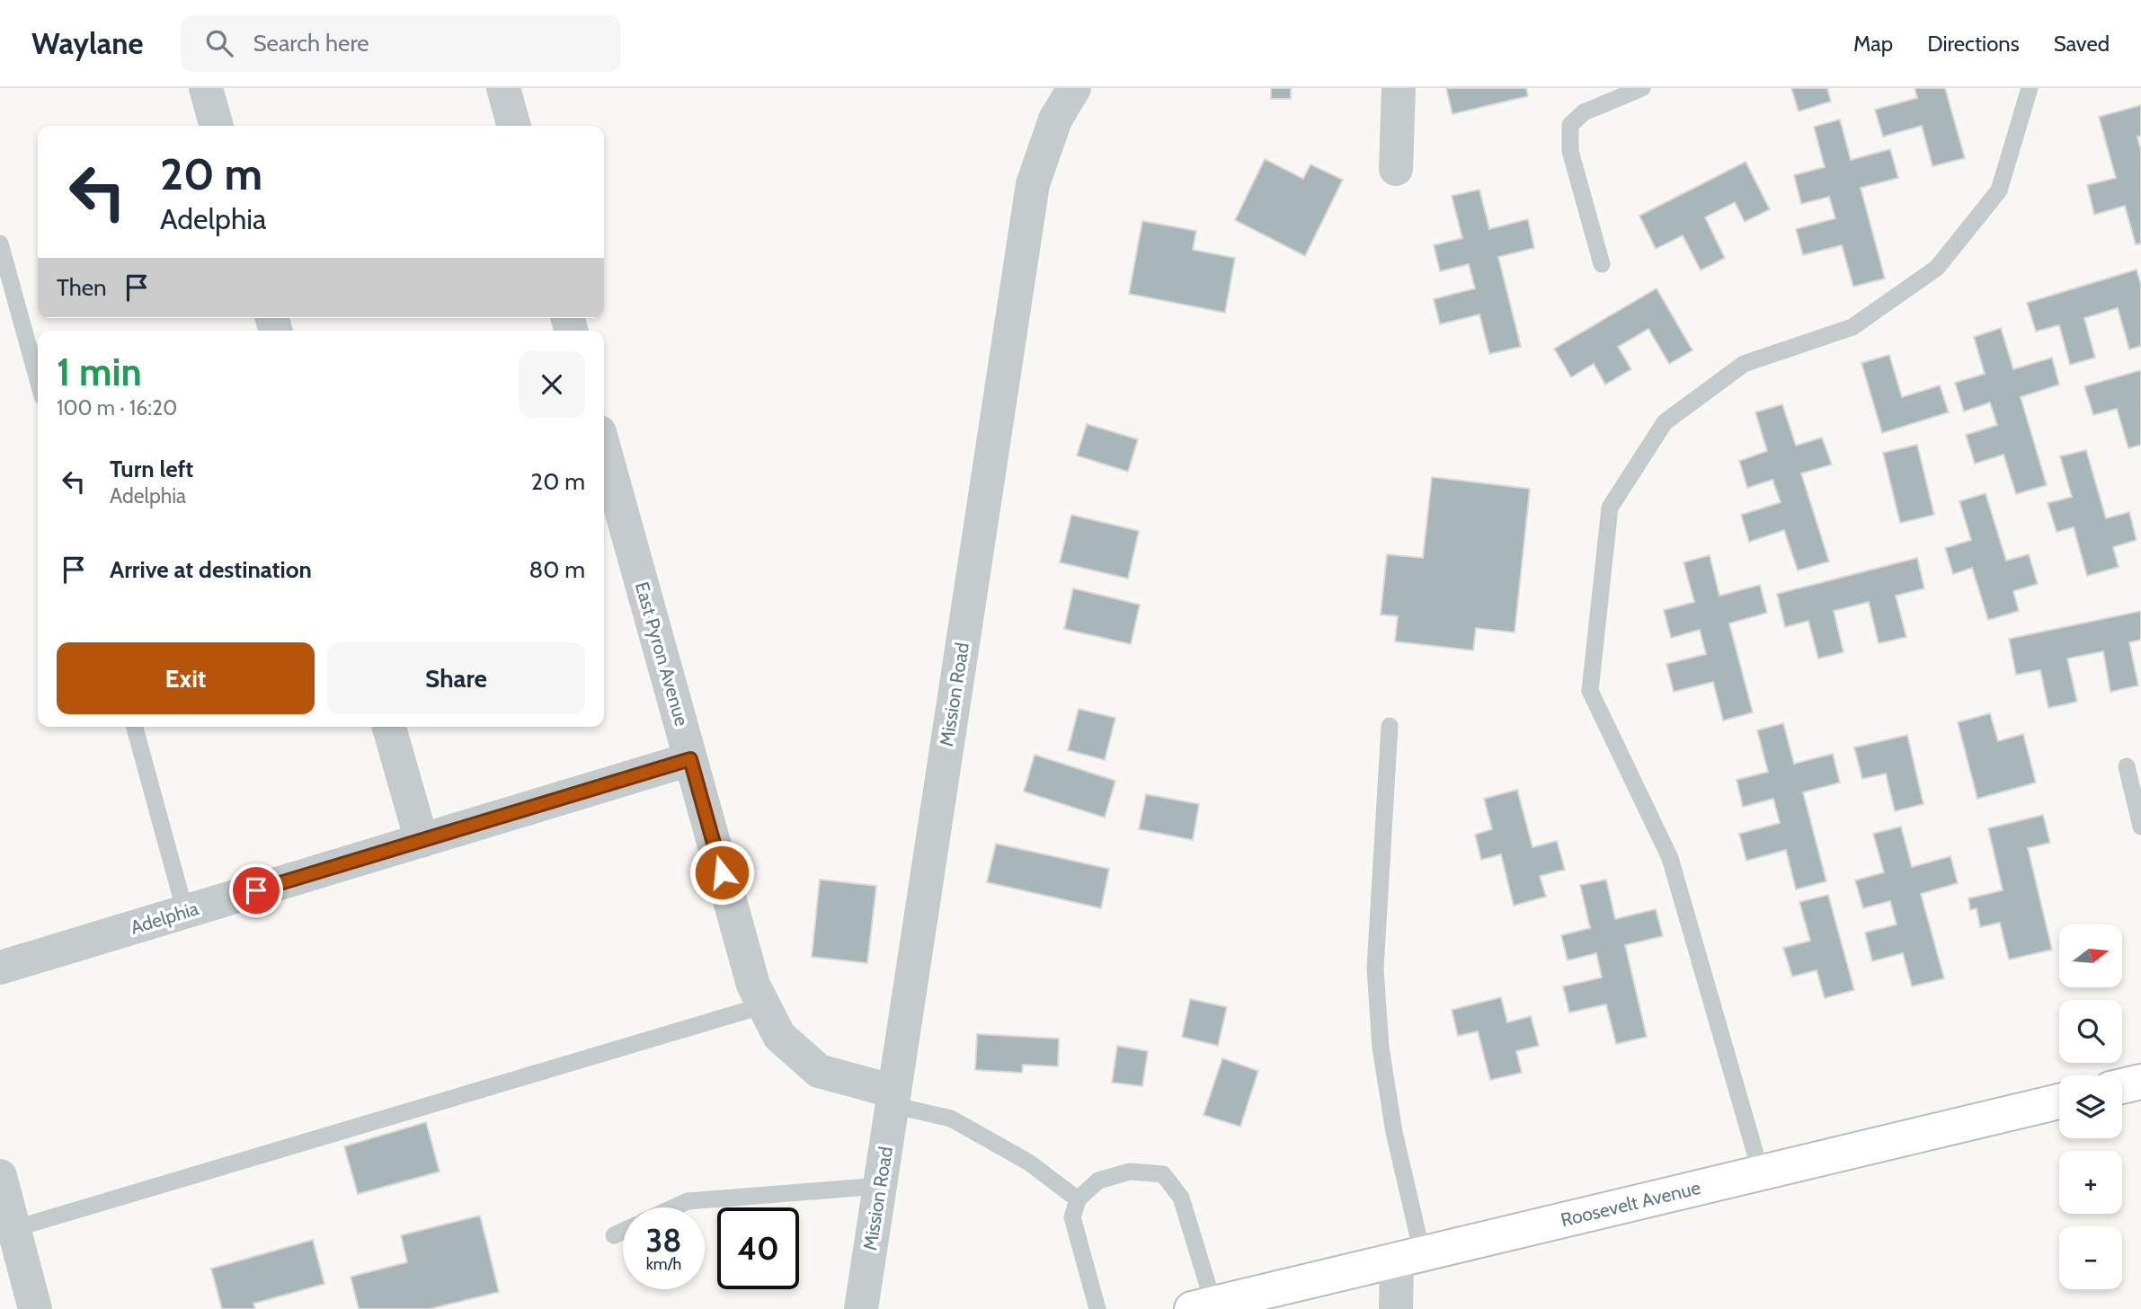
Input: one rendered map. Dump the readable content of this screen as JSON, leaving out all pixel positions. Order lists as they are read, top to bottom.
{
  "streets": {
    "main road": ["Roosevelt Avenue"],
    "street": ["East Pyron Avenue", "Mission Road", "Adelphia"]
  },
  "crossings": [
    ["East Pyron Avenue", "Mission Road"],
    ["East Pyron Avenue", "Adelphia"]
  ],
  "north": "right",
  "page": {
    "header": "Waylane",
    "search": "Search here",
    "nav": ["Map", "Directions", "Saved"],
    "turn": ["20 m", "Adelphia"],
    "then": "Then",
    "heading": ["1 min", "100 m · 16:20"],
    "list": [
      {
        "name": "Turn left",
        "note": "Adelphia",
        "value": "20 m"
      },
      {
        "name": "Arrive at destination",
        "value": "80 m"
      }
    ],
    "buttons": ["Exit", "Share"],
    "map_buttons": ["+", "−"],
    "speed": "38 km/h",
    "limit": "40"
  }
}
